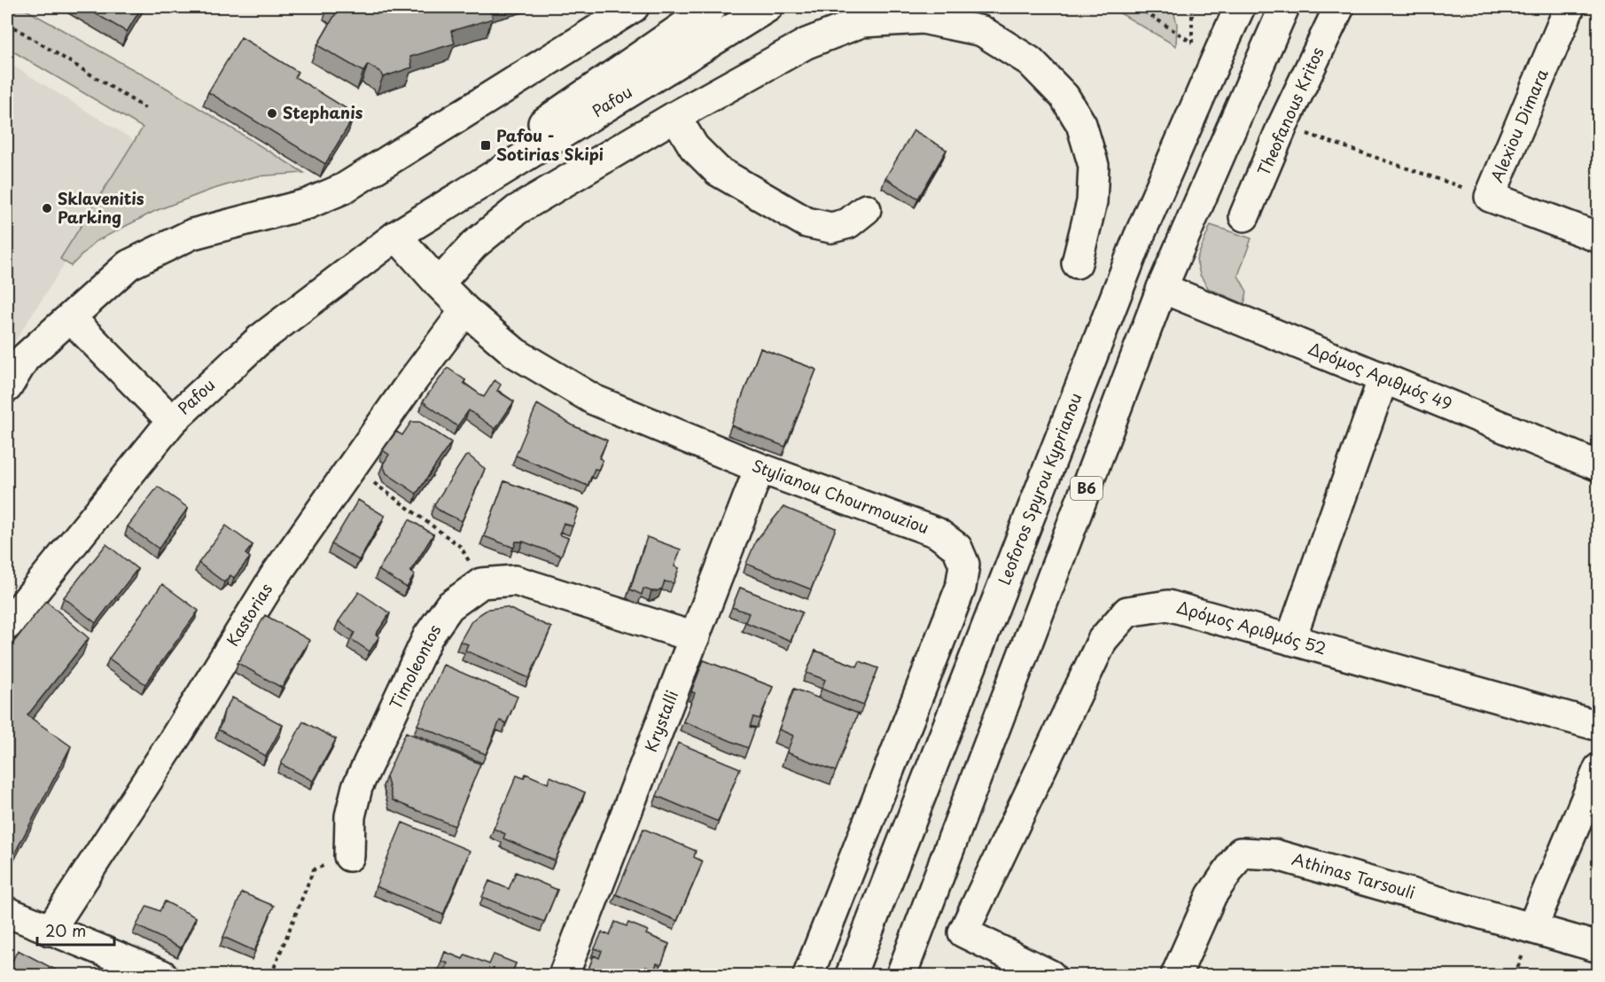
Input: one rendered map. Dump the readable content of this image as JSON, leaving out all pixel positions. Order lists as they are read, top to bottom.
{
  "streets": {
    "street": [
      "Pafou",
      "Theofanous Kritos",
      "Alexiou Dimara",
      "Δρόμος Αριθμός 49",
      "B6",
      "Leoforos Spyrou Kyprianou",
      "Stylianou Chourmouziou",
      "Kastorias",
      "Δρόμος Αριθμός 52",
      "Timoleontos",
      "Krystalli",
      "Athinas Tarsouli"
    ]
  },
  "crossings": [
    ["Pafou", "Stylianou Chourmouziou"],
    ["Δρόμος Αριθμός 49", "B6"],
    ["Stylianou Chourmouziou", "Kastorias"],
    ["Stylianou Chourmouziou", "Krystalli"]
  ],
  "places": {
    "other": ["Stephanis", "Sklavenitis Parking"],
    "transit": ["Pafou - Sotirias Skipi"]
  },
  "scale_bar": "20 m"
}
